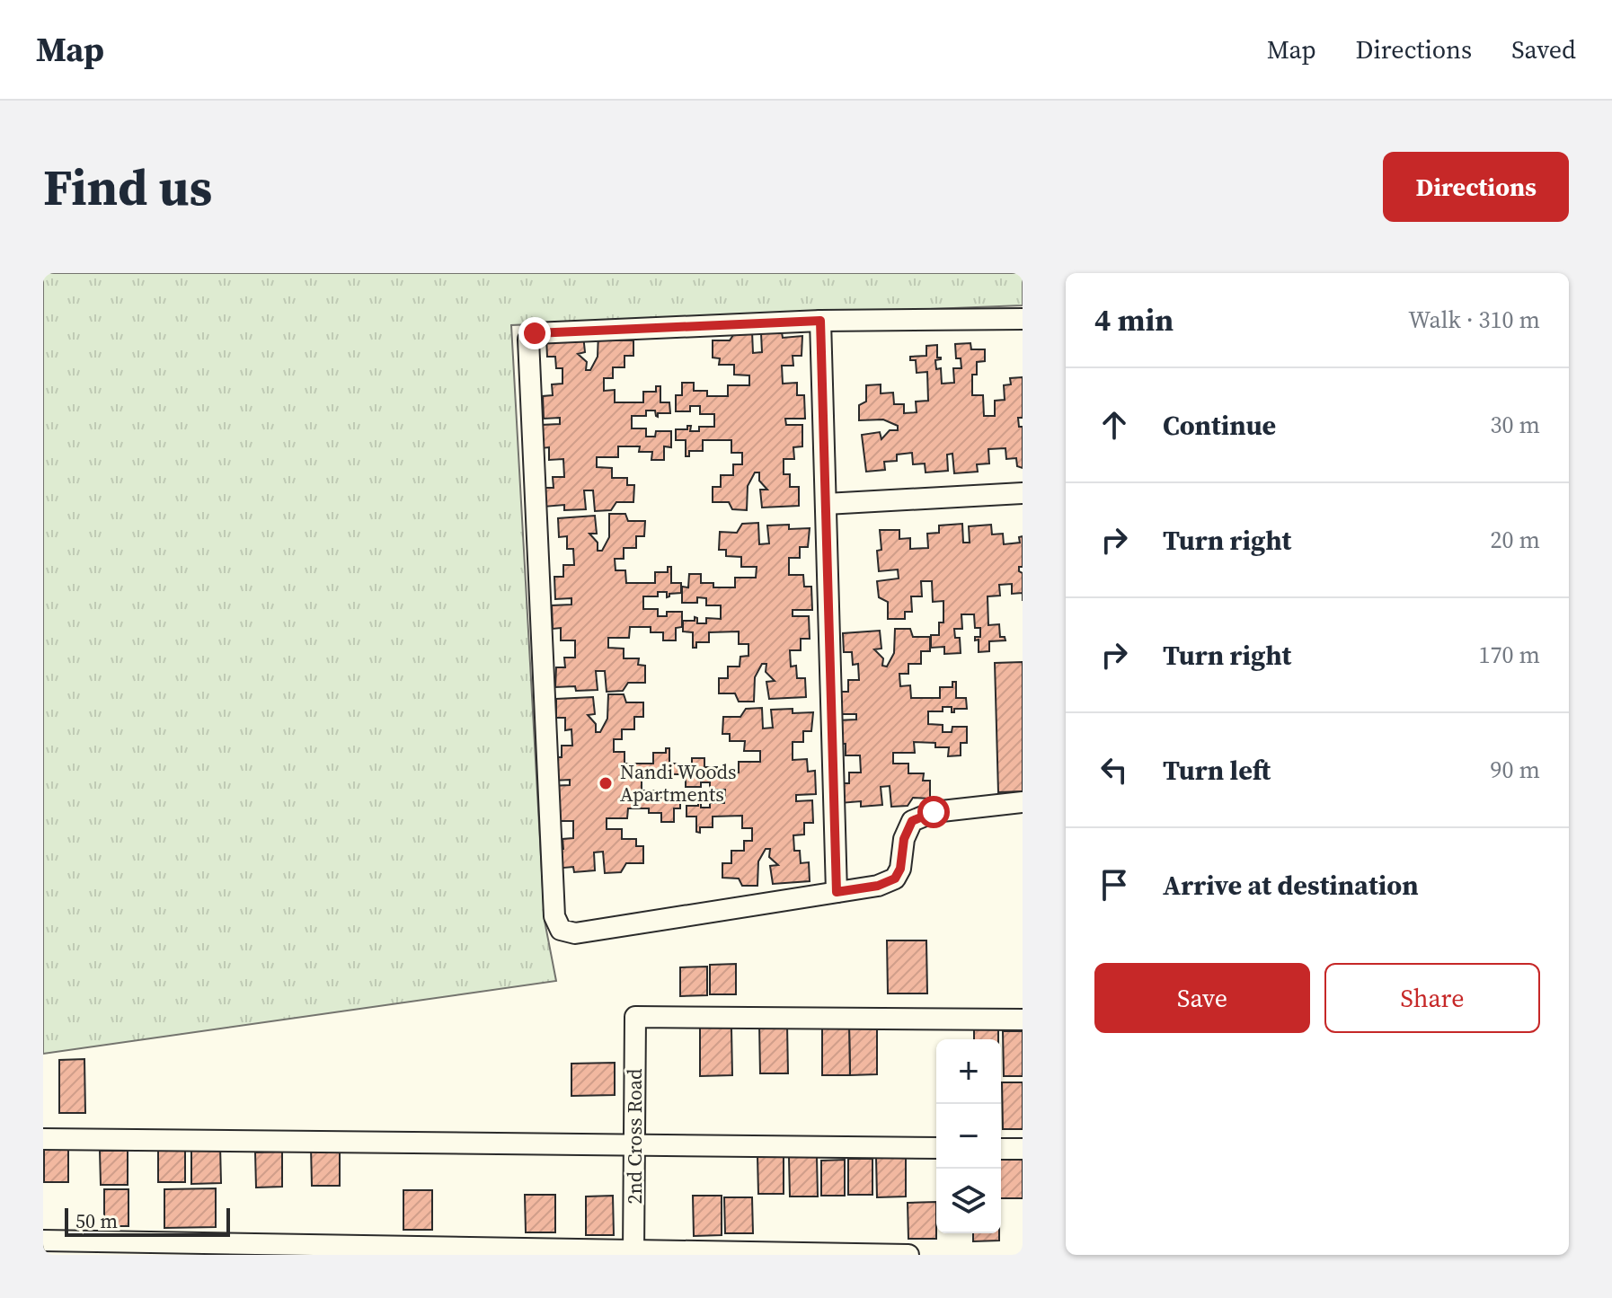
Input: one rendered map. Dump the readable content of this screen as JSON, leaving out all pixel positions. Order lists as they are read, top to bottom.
{
  "streets": {
    "street": ["2nd Cross Road"]
  },
  "places": ["Nandi Woods Apartments"],
  "scale_bar": "50 m",
  "page": {
    "header": "Map",
    "nav": ["Map", "Directions", "Saved"],
    "buttons": [
      "Directions",
      ["Save", "Share"]
    ],
    "title": "Find us",
    "heading": ["4 min", "Walk · 310 m"],
    "list": [
      ["Continue", "30 m"],
      ["Turn right", "20 m"],
      ["Turn right", "170 m"],
      ["Turn left", "90 m"],
      "Arrive at destination"
    ],
    "map_buttons": ["+", "−"],
    "scale": "50 m"
  }
}
